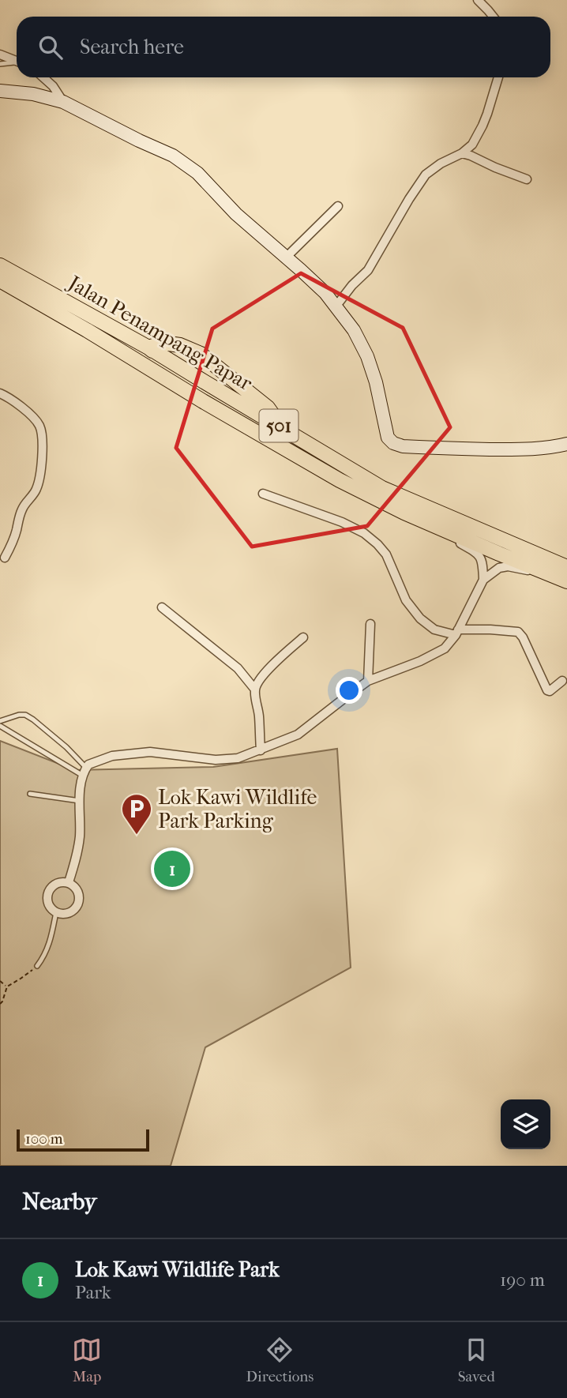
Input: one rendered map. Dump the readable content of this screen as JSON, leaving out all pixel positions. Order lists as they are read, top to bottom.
{
  "streets": {
    "main road": ["Jalan Penampang Papar", "501"]
  },
  "places": {
    "parking": ["Lok Kawi Wildlife Park Parking"]
  },
  "scale_bar": "100 m",
  "page": {
    "search": "Search here",
    "pins": "1",
    "scale": "100 m",
    "heading": "Nearby",
    "list": [
      {
        "mark": "1",
        "name": "Lok Kawi Wildlife Park",
        "note": "Park",
        "value": "190 m"
      }
    ],
    "nav": ["Map", "Directions", "Saved"]
  }
}
